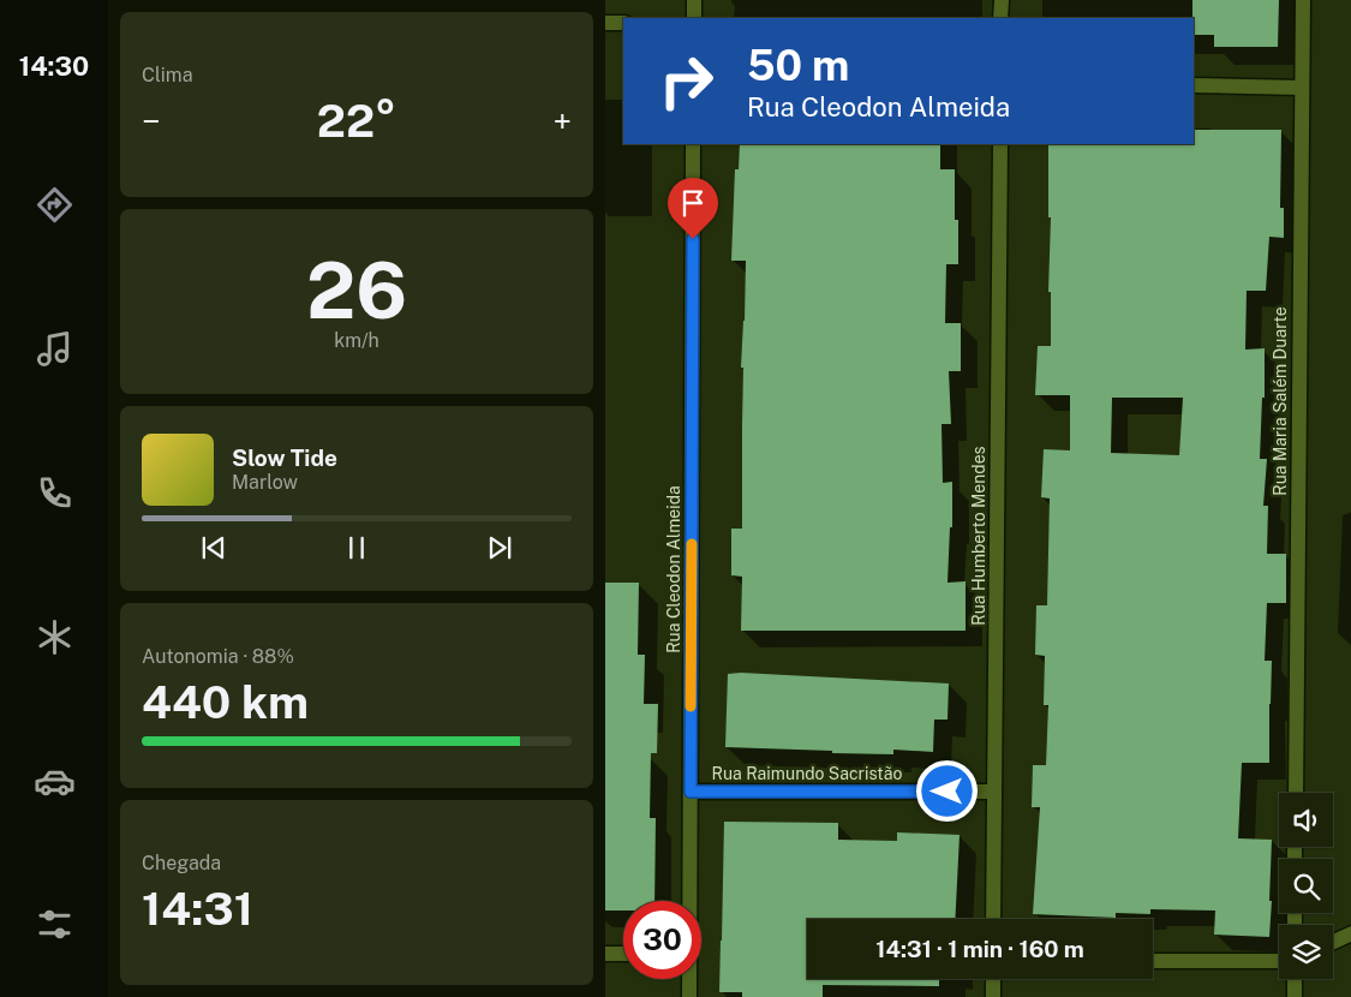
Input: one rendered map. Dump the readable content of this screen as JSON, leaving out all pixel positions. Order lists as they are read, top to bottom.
{
  "streets": {
    "street": [
      "Rua Maria Salém Duarte",
      "Rua Humberto Mendes",
      "Rua Cleodon Almeida",
      "Rua Raimundo Sacristão"
    ]
  },
  "crossings": [
    ["Rua Humberto Mendes", "Rua Raimundo Sacristão"],
    ["Rua Cleodon Almeida", "Rua Raimundo Sacristão"]
  ],
  "page": {
    "tabs": "14:30",
    "tile": [
      "Clima",
      ["26", "km/h"],
      ["Autonomia · 88%", "440 km"],
      ["Chegada", "14:31"]
    ],
    "turn": ["50 m", "Rua Cleodon Almeida"],
    "heat": ["−", "22°", "+"],
    "song": ["Slow Tide", "Marlow"],
    "limit": "30",
    "trip": "14:31 · 1 min · 160 m"
  }
}
